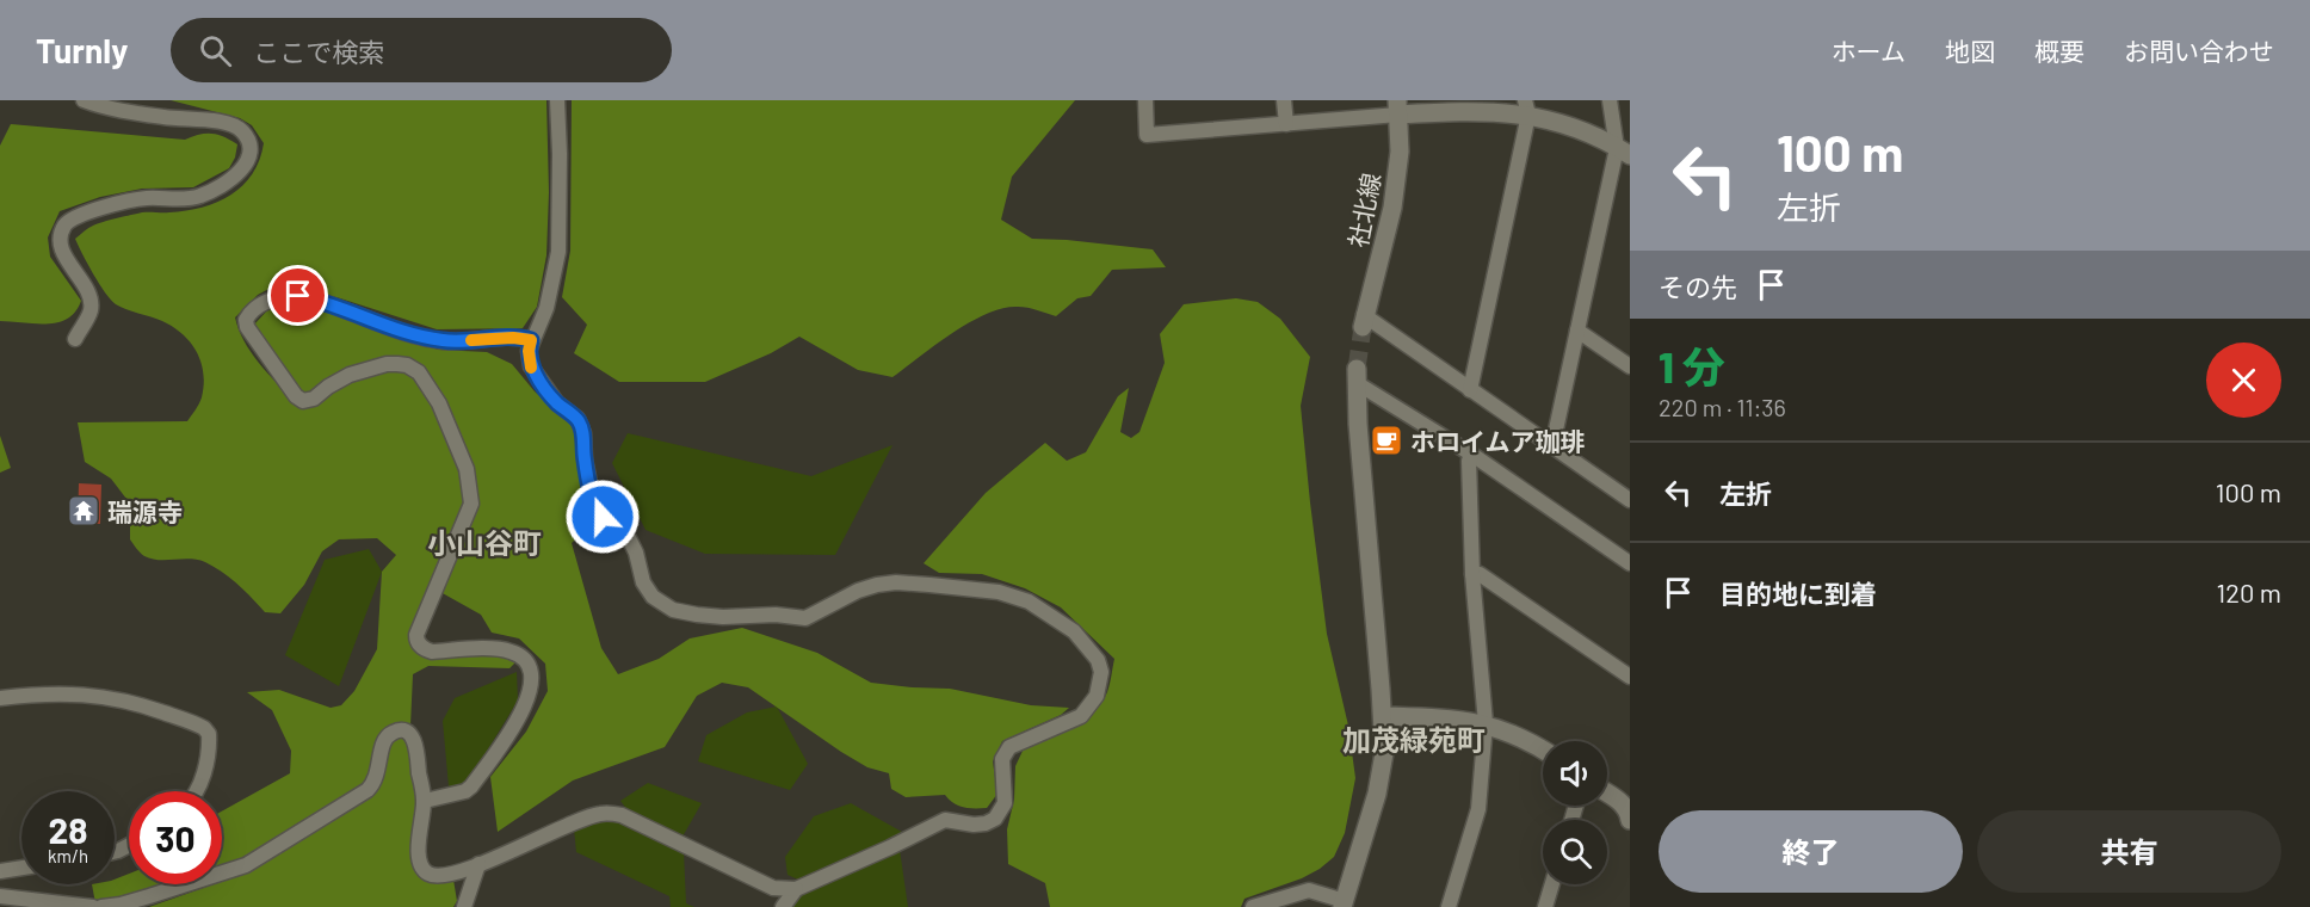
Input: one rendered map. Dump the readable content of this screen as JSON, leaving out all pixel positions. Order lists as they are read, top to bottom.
{
  "streets": {
    "street": ["社北線"]
  },
  "districts": ["小山谷町", "加茂緑苑町"],
  "places": {
    "cafe": ["ホロイムア珈琲"],
    "temple": ["瑞源寺"]
  },
  "page": {
    "header": "Turnly",
    "search": "ここで検索",
    "nav": [
      "ホーム",
      "地図",
      "概要",
      "お問い合わせ"
    ],
    "turn": ["100 m", "左折"],
    "then": "その先",
    "heading": ["1 分", "220 m · 11:36"],
    "list": [
      {
        "name": "左折",
        "value": "100 m"
      },
      {
        "name": "目的地に到着",
        "value": "120 m"
      }
    ],
    "speed": "28 km/h",
    "limit": "30",
    "buttons": ["終了", "共有"]
  }
}
